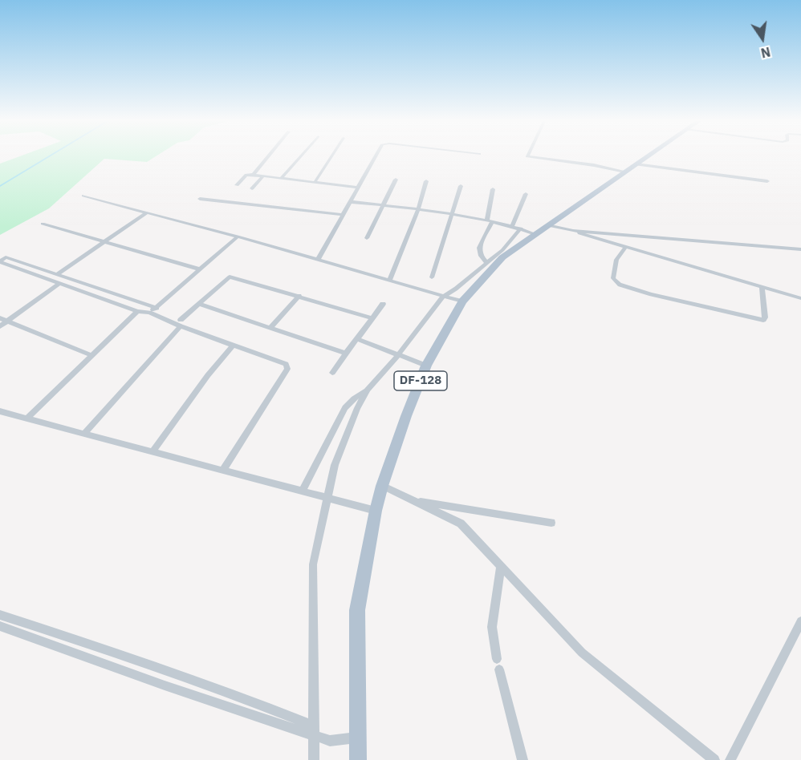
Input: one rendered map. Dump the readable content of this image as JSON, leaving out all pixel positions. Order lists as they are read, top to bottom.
{
  "streets": {
    "main road": ["DF-128"]
  },
  "north": "bottom"
}
